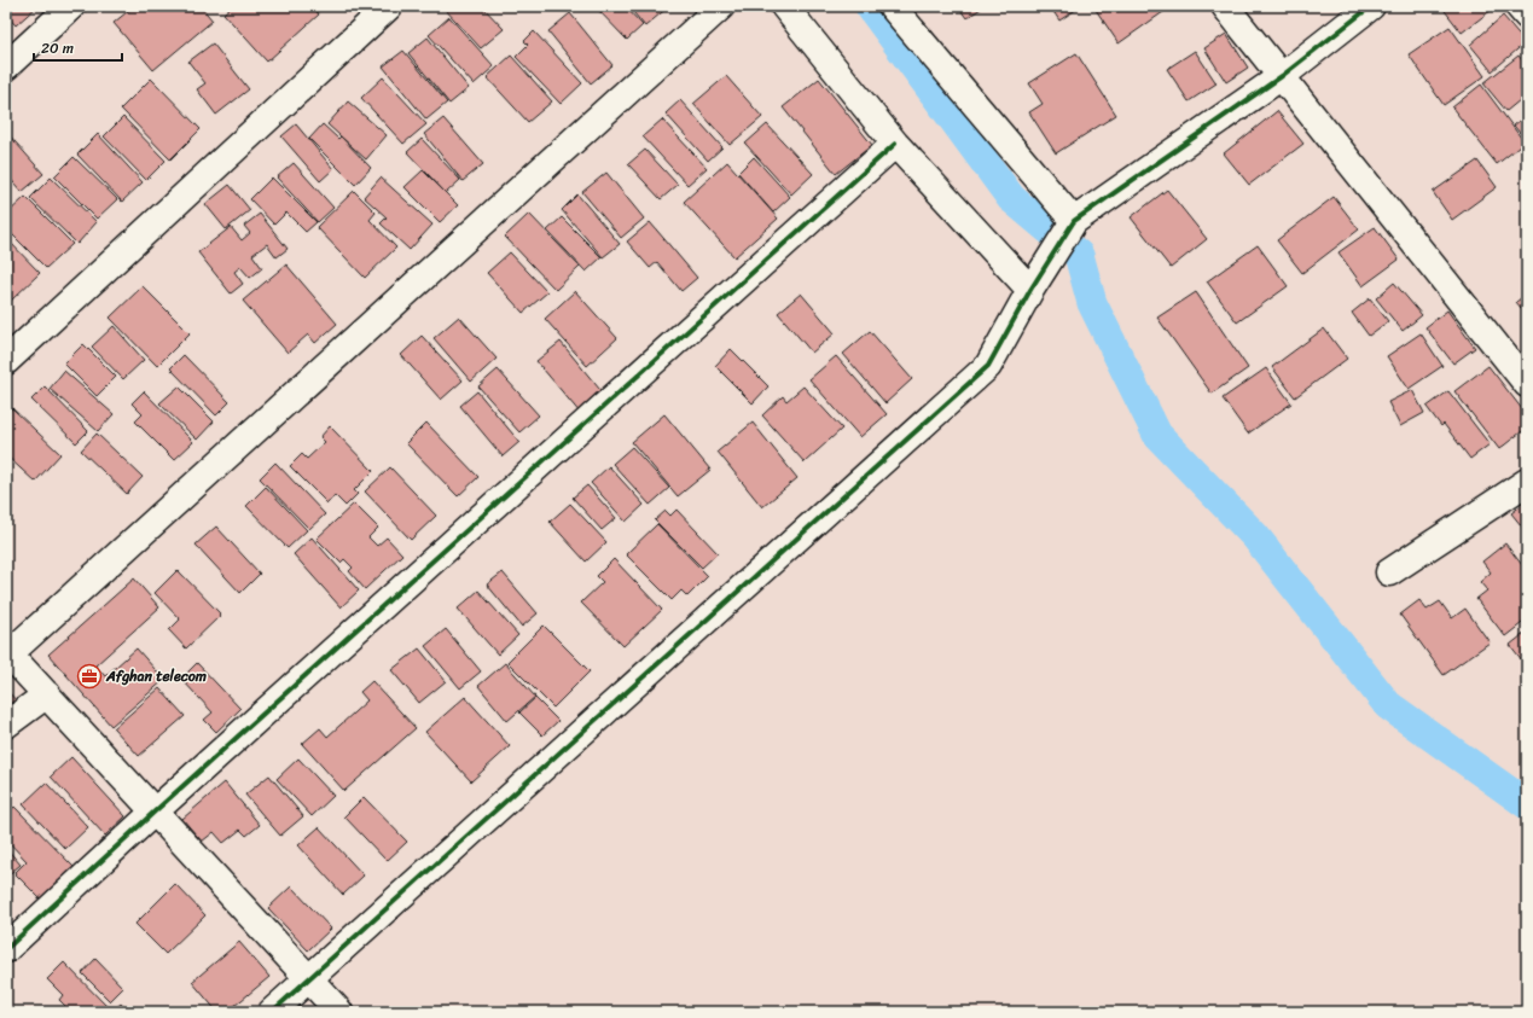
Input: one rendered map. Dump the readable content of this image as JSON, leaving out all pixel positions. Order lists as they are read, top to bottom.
{
  "places": {
    "office": ["Afghan telecom"]
  },
  "scale_bar": "20 m"
}
